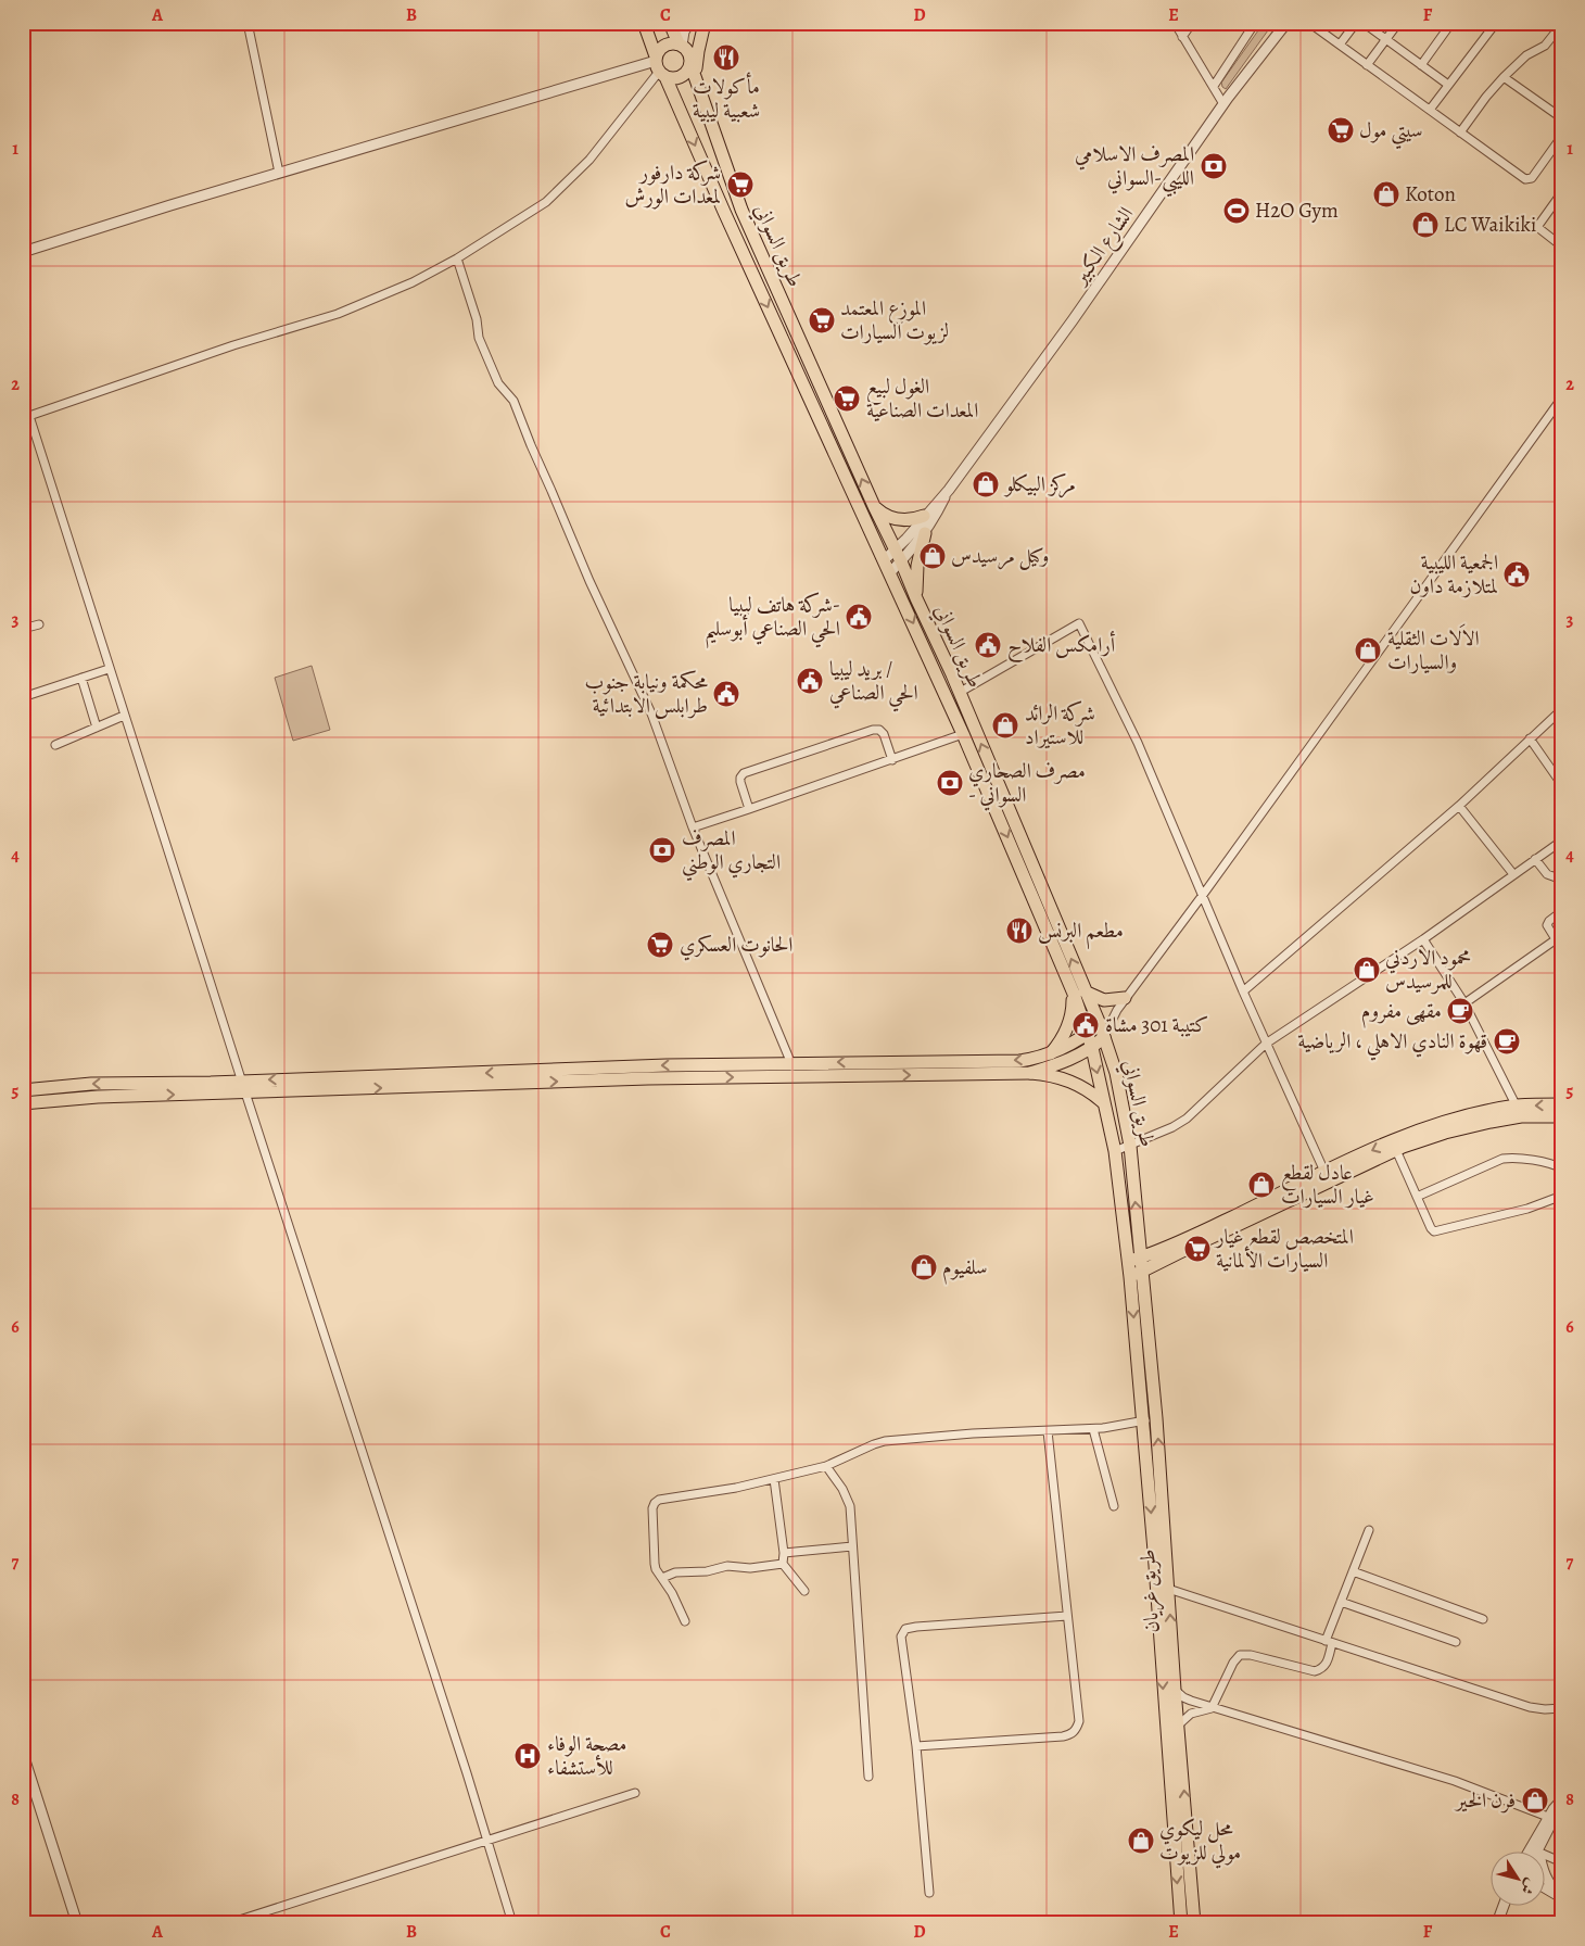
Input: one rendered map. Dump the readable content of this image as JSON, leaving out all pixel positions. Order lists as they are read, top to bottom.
{
  "streets": {
    "main road": ["طريق السواني", "طريق غريان"],
    "street": ["الشارع الكبير"]
  },
  "crossings": [
    ["طريق السواني", "الشارع الكبير"],
    ["طريق السواني", "طريق غريان"]
  ],
  "places": {
    "restaurant": ["مأكولات شعبية ليبية", "مطعم البرنس"],
    "supermarket": [
      "سيتي مول",
      "شركة دارفور لمعدات الورش",
      "الموزع المعتمد لزيوت السيارات",
      "الغول لبيع المعدات الصناعية",
      "الحانوت العسكري",
      "المتخصص لقطع غيار السيارات الألمانية"
    ],
    "bank": ["المصرف الاسلامي الليبي-السواني", "مصرف الصحاري - السواني", "المصرف التجاري الوطني"],
    "shop": [
      "Koton",
      "LC Waikiki",
      "مركز البيكلو",
      "وكيل مرسيدس",
      "الاَلات الثقلية والسيارات",
      "شركة الرائد للاستيراد",
      "محمود الاردني للمرسيدس",
      "عادل لقطع غيار السيارات",
      "سلفيوم",
      "فرن الخير",
      "محل ليكوي مولي للزيوت"
    ],
    "sports": ["H2O Gym"],
    "public building": [
      "الجمعية الليبية لمتلازمة داون",
      "شركة هاتف ليبيا- الحي الصناعي أبوسليم",
      "أرامكس الفلاح",
      "بريد ليبيا / الحي الصناعي",
      "محكمة ونيابة جنوب طرابلس الابتدائية",
      "كتيبة 301 مشاة"
    ],
    "cafe": ["مقهى مفروم", "قهوة النادي الاهلي ، الرياضية"],
    "hospital": ["مصحة الوفاء للأستشفاء"]
  },
  "north": "bottom right",
  "grid": {
    "columns": [
      "A",
      "B",
      "C",
      "D",
      "E",
      "F"
    ],
    "rows": [
      "1",
      "2",
      "3",
      "4",
      "5",
      "6",
      "7",
      "8"
    ]
  }
}
